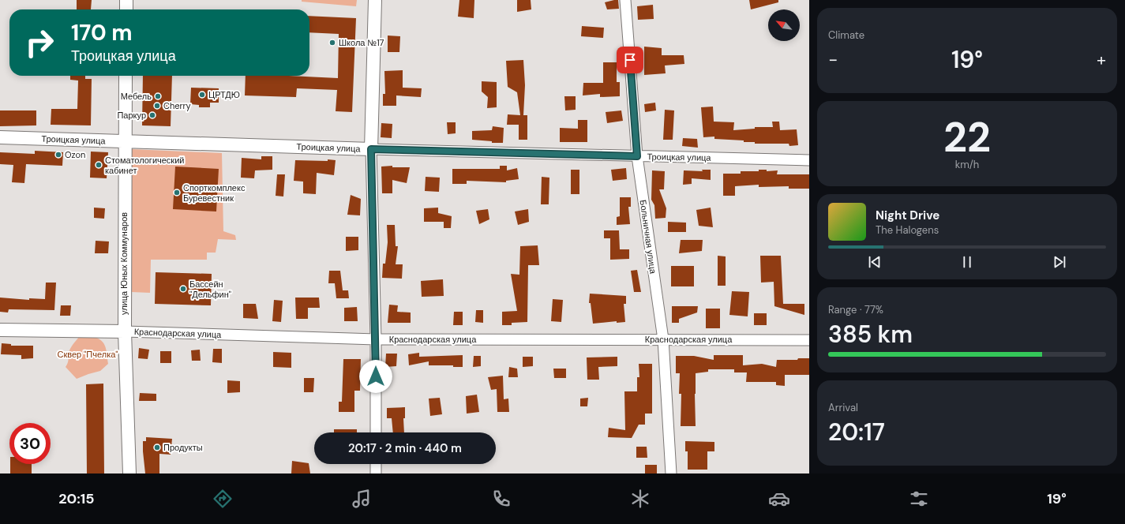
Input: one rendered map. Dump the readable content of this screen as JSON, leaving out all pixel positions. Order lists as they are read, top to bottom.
{
  "streets": {
    "street": [
      "Троицкая улица",
      "Больничная улица",
      "улица Юных Коммунаров",
      "Краснодарская улица"
    ]
  },
  "crossings": [
    ["Троицкая улица", "Больничная улица"],
    ["Троицкая улица", "улица Юных Коммунаров"],
    ["Больничная улица", "Краснодарская улица"],
    ["улица Юных Коммунаров", "Краснодарская улица"]
  ],
  "parks": ["Сквер \"Пчелка\""],
  "places": [
    "Школа №17",
    "ЦРТДЮ",
    "Мебель",
    "Cherry",
    "Паркур",
    "Ozon",
    "Стоматологический кабинет",
    "Cпорткомплекс Буревестник",
    "Бассейн \"Дельфин\"",
    "Продукты"
  ],
  "north": "top left",
  "page": {
    "tile": [
      "Climate",
      ["22", "km/h"],
      ["Range · 77%", "385 km"],
      ["Arrival", "20:17"]
    ],
    "turn": ["170 m", "Троицкая улица"],
    "heat": ["−", "19°", "+"],
    "song": ["Night Drive", "The Halogens"],
    "limit": "30",
    "trip": "20:17 · 2 min · 440 m",
    "tabs": ["20:15", "19°"]
  }
}
